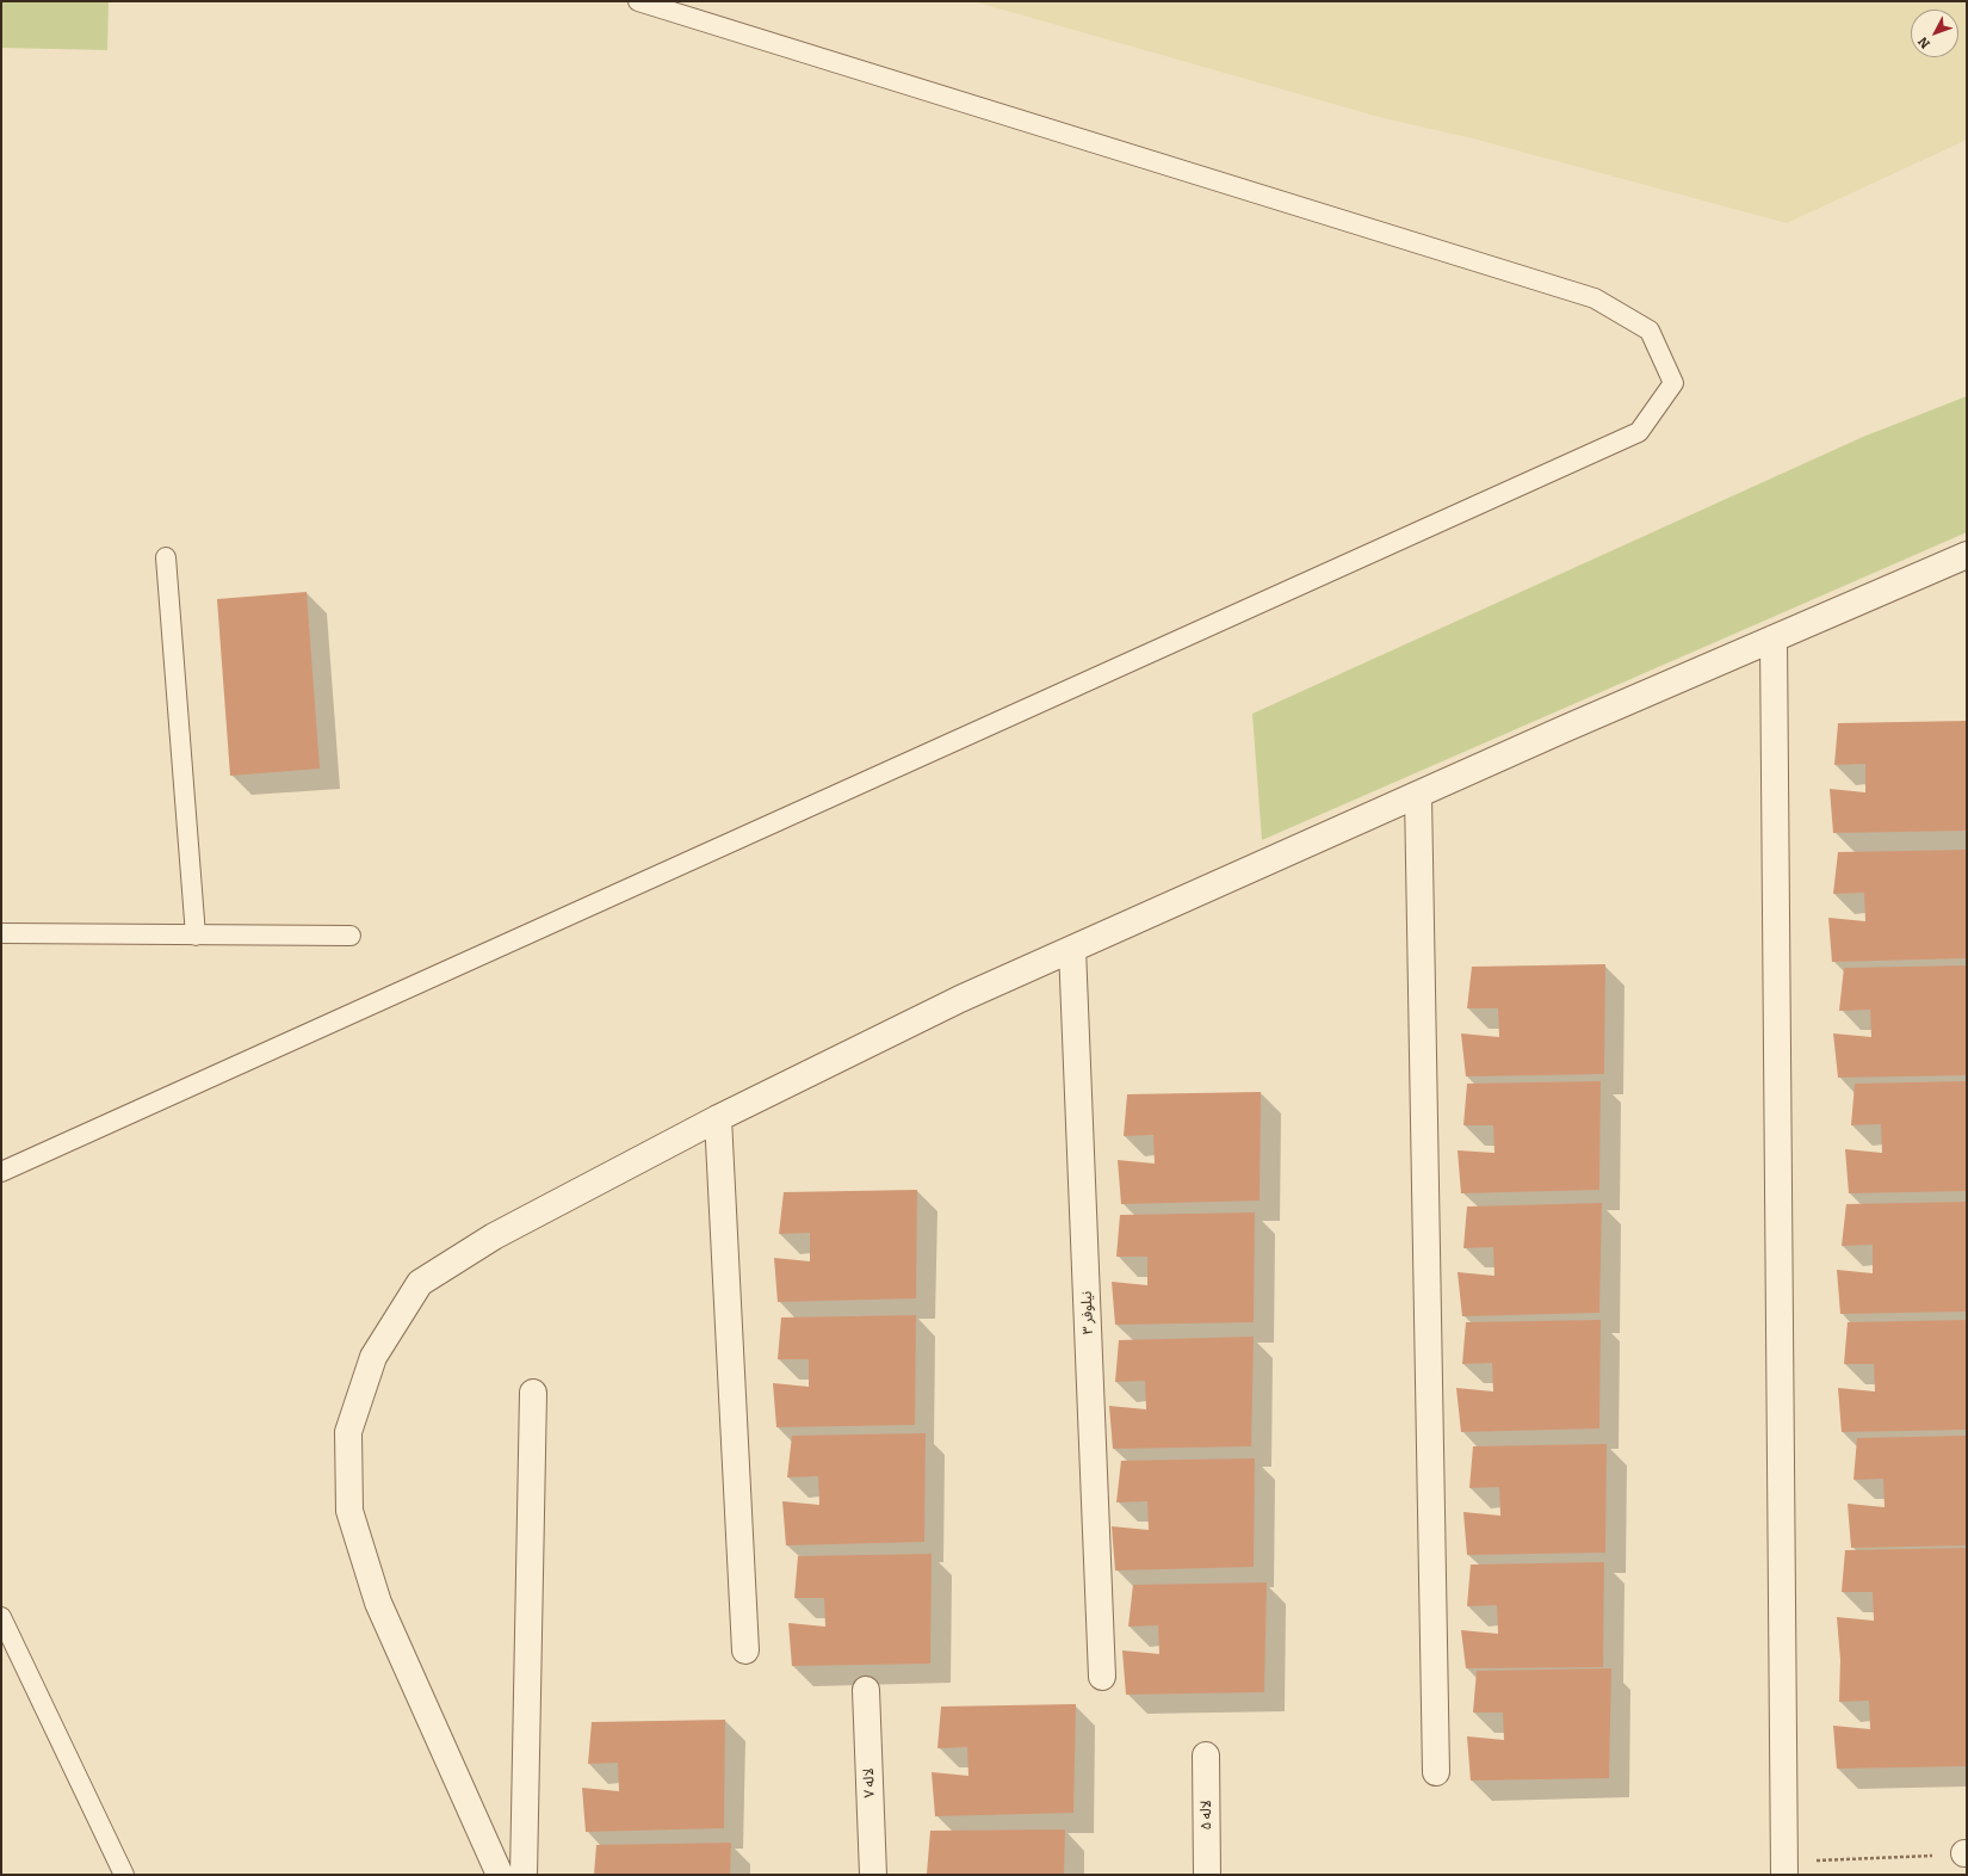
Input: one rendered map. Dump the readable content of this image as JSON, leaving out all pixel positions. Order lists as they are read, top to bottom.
{
  "streets": {
    "street": ["نیلوفر ٣", "لاله ٧", "لاله ۵"]
  },
  "north": "bottom left"
}
